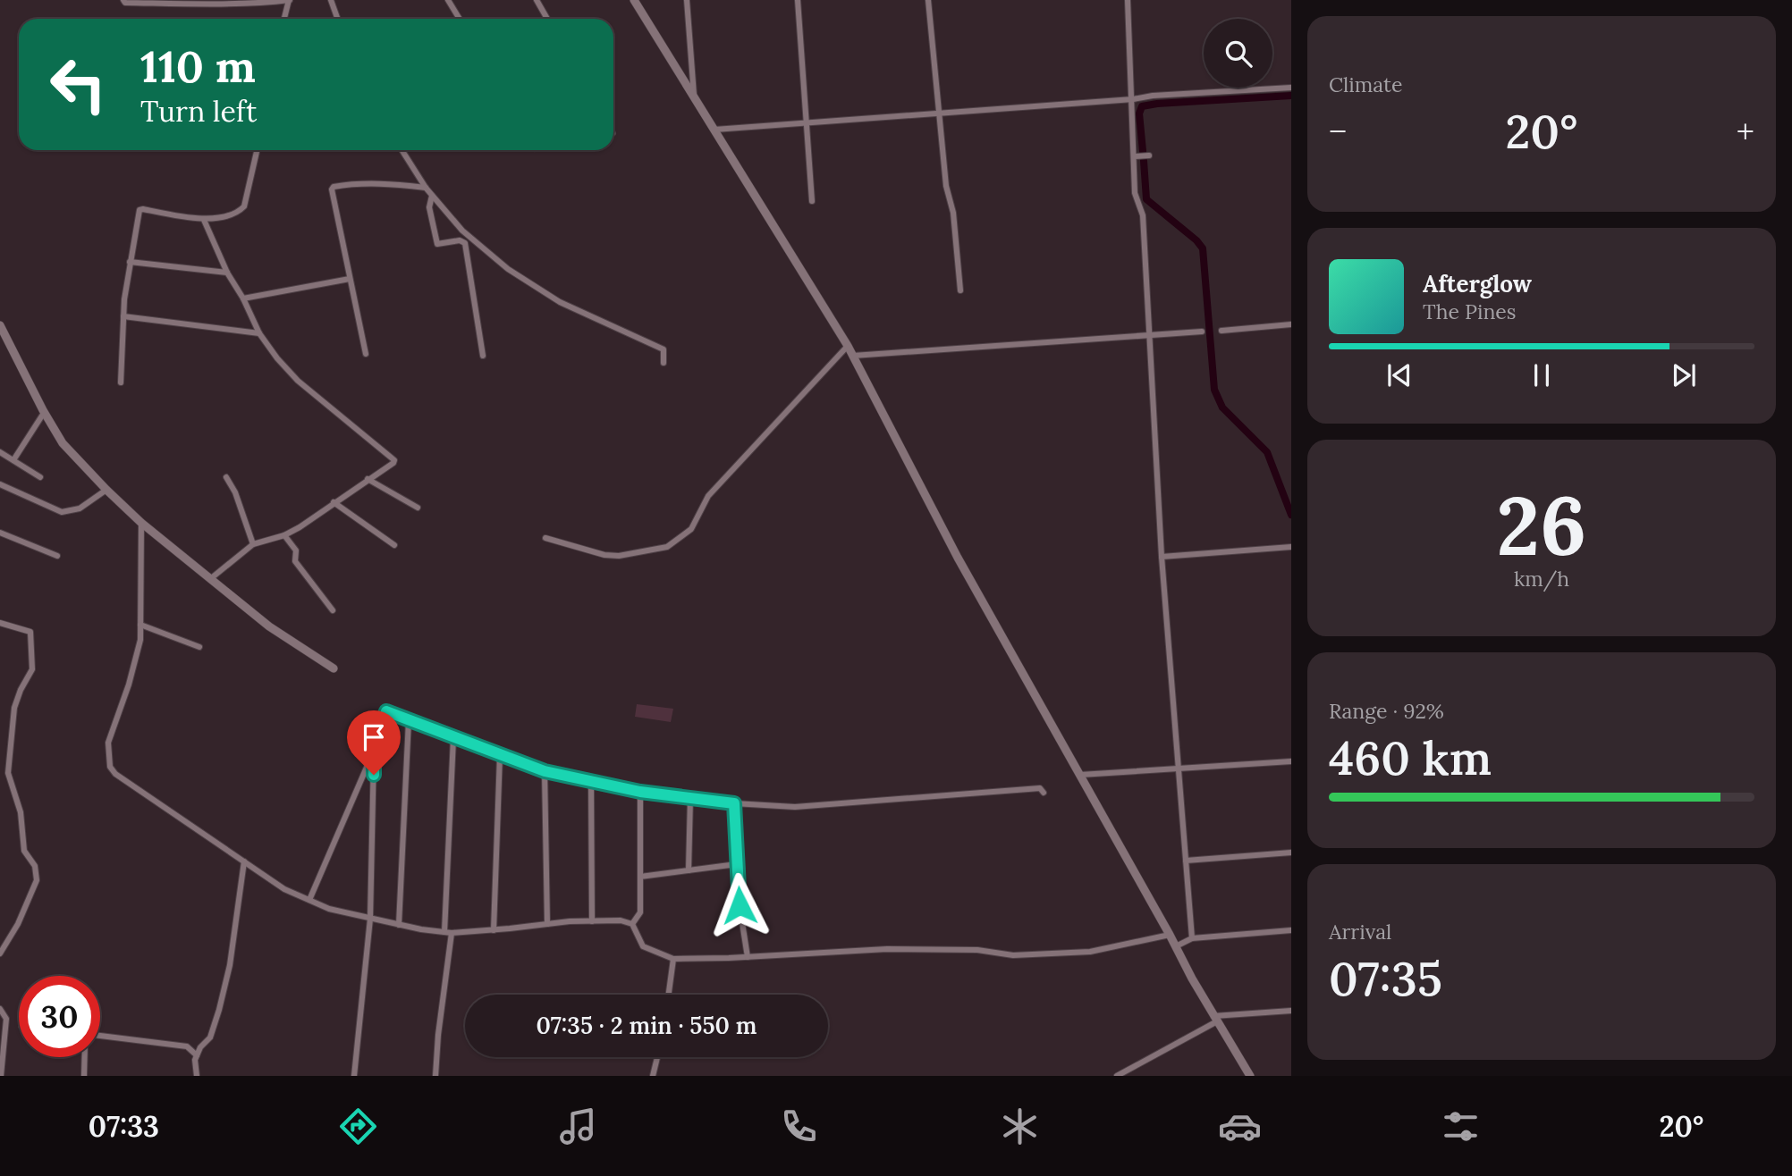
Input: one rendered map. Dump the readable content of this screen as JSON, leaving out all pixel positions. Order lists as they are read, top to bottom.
{
  "page": {
    "tile": [
      "Climate",
      ["26", "km/h"],
      ["Range · 92%", "460 km"],
      ["Arrival", "07:35"]
    ],
    "turn": ["110 m", "Turn left"],
    "heat": ["−", "20°", "+"],
    "song": ["Afterglow", "The Pines"],
    "limit": "30",
    "trip": "07:35 · 2 min · 550 m",
    "tabs": ["07:33", "20°"]
  }
}
